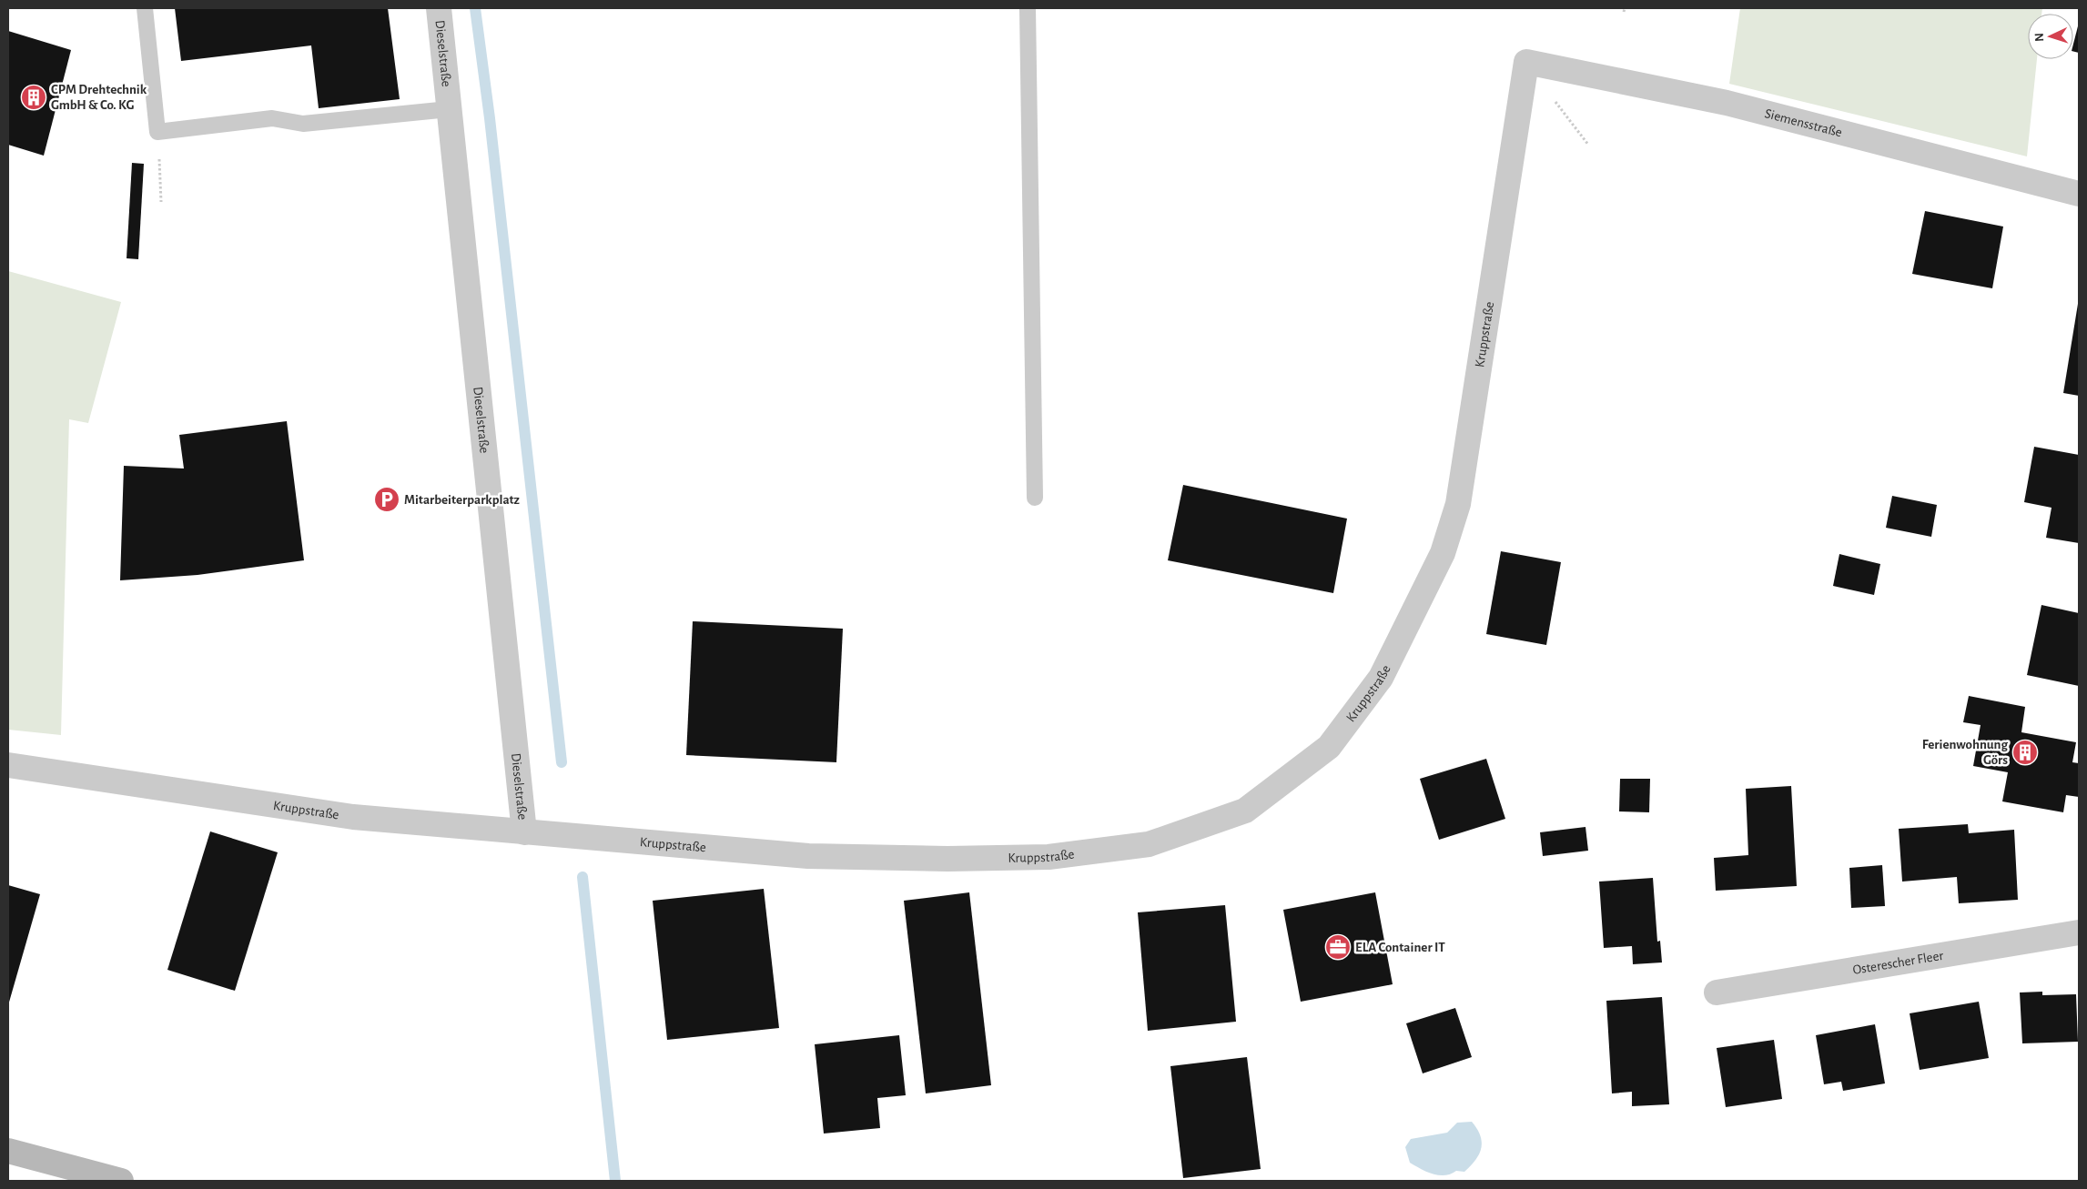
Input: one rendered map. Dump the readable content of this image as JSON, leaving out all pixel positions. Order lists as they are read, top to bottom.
{
  "streets": {
    "street": [
      "Dieselstraße",
      "Siemensstraße",
      "Kruppstraße",
      "Osterescher Fleer"
    ]
  },
  "crossings": [
    ["Dieselstraße", "Kruppstraße"],
    ["Siemensstraße", "Kruppstraße"]
  ],
  "places": {
    "building": ["CPM Drehtechnik GmbH & Co. KG", "Ferienwohnung Görs"],
    "parking": ["Mitarbeiterparkplatz"],
    "office": ["ELA Container IT"]
  },
  "north": "left"
}
